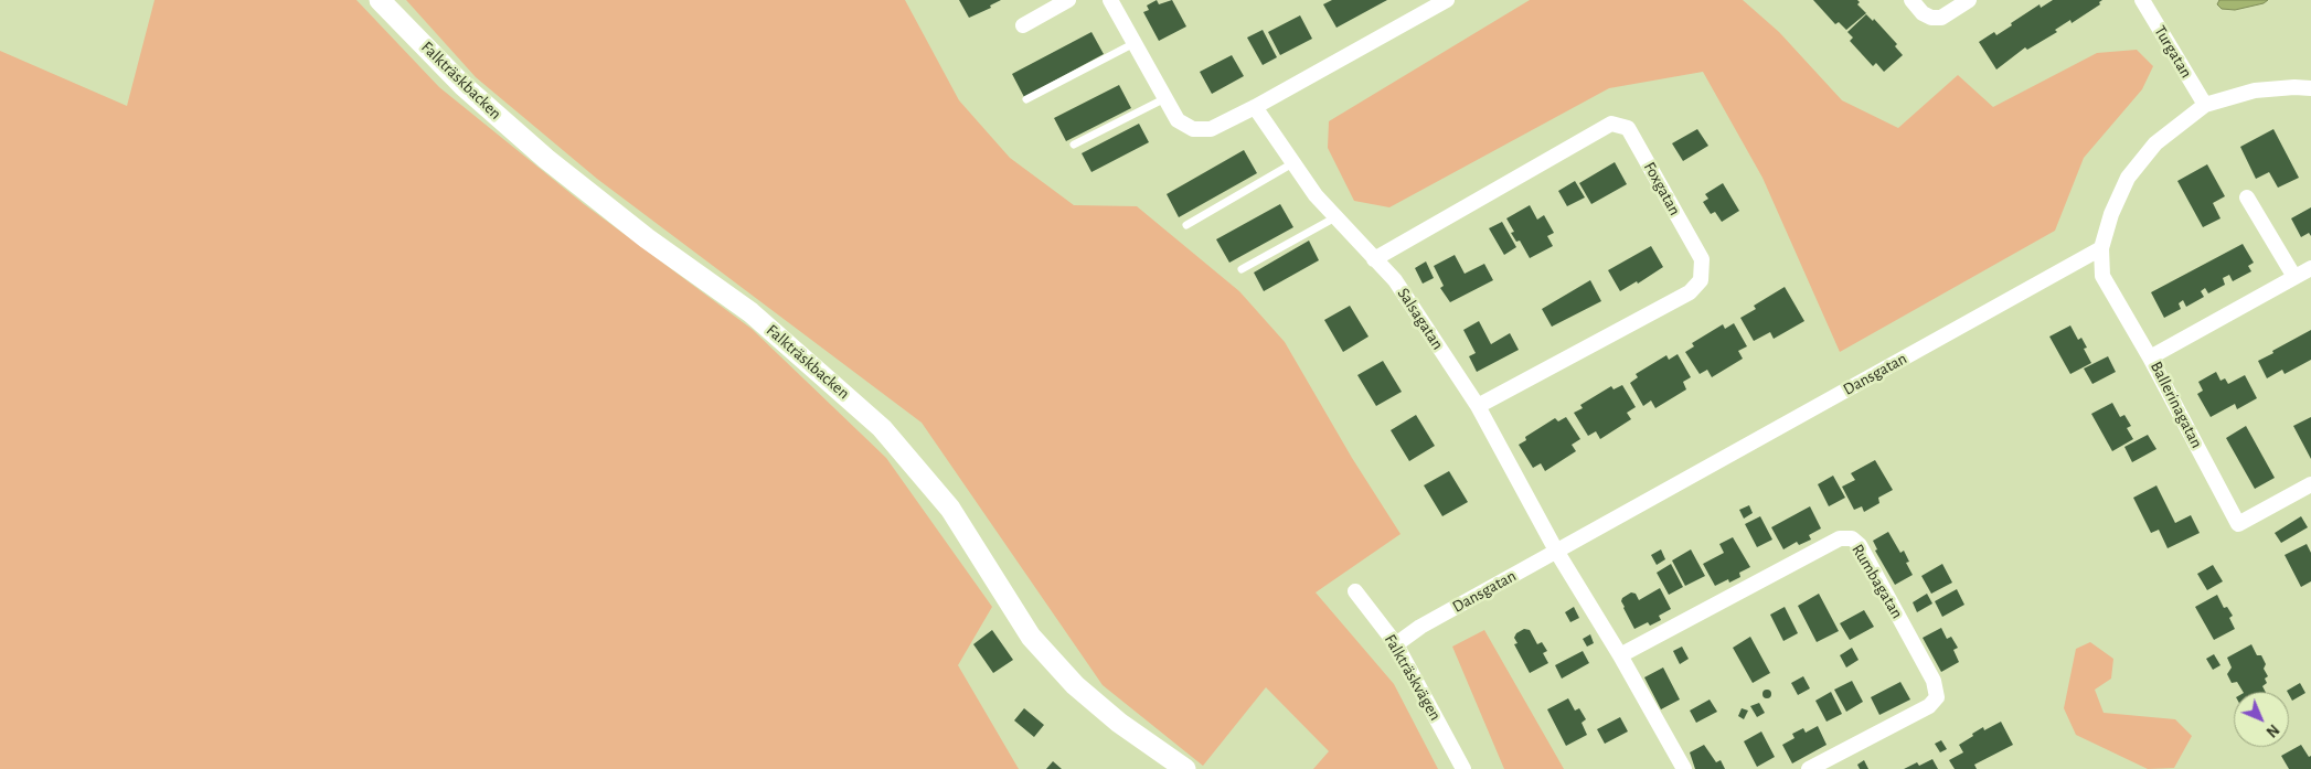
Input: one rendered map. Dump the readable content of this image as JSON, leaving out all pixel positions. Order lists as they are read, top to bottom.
{
  "streets": {
    "street": [
      "Turgatan",
      "Falkträskbacken",
      "Foxgatan",
      "Salsagatan",
      "Dansgatan",
      "Ballerinagatan",
      "Rumbagatan",
      "Falkträskvägen"
    ]
  },
  "crossings": [
    ["Foxgatan", "Salsagatan"],
    ["Salsagatan", "Dansgatan"],
    ["Dansgatan", "Falkträskvägen"]
  ],
  "north": "bottom right"
}
